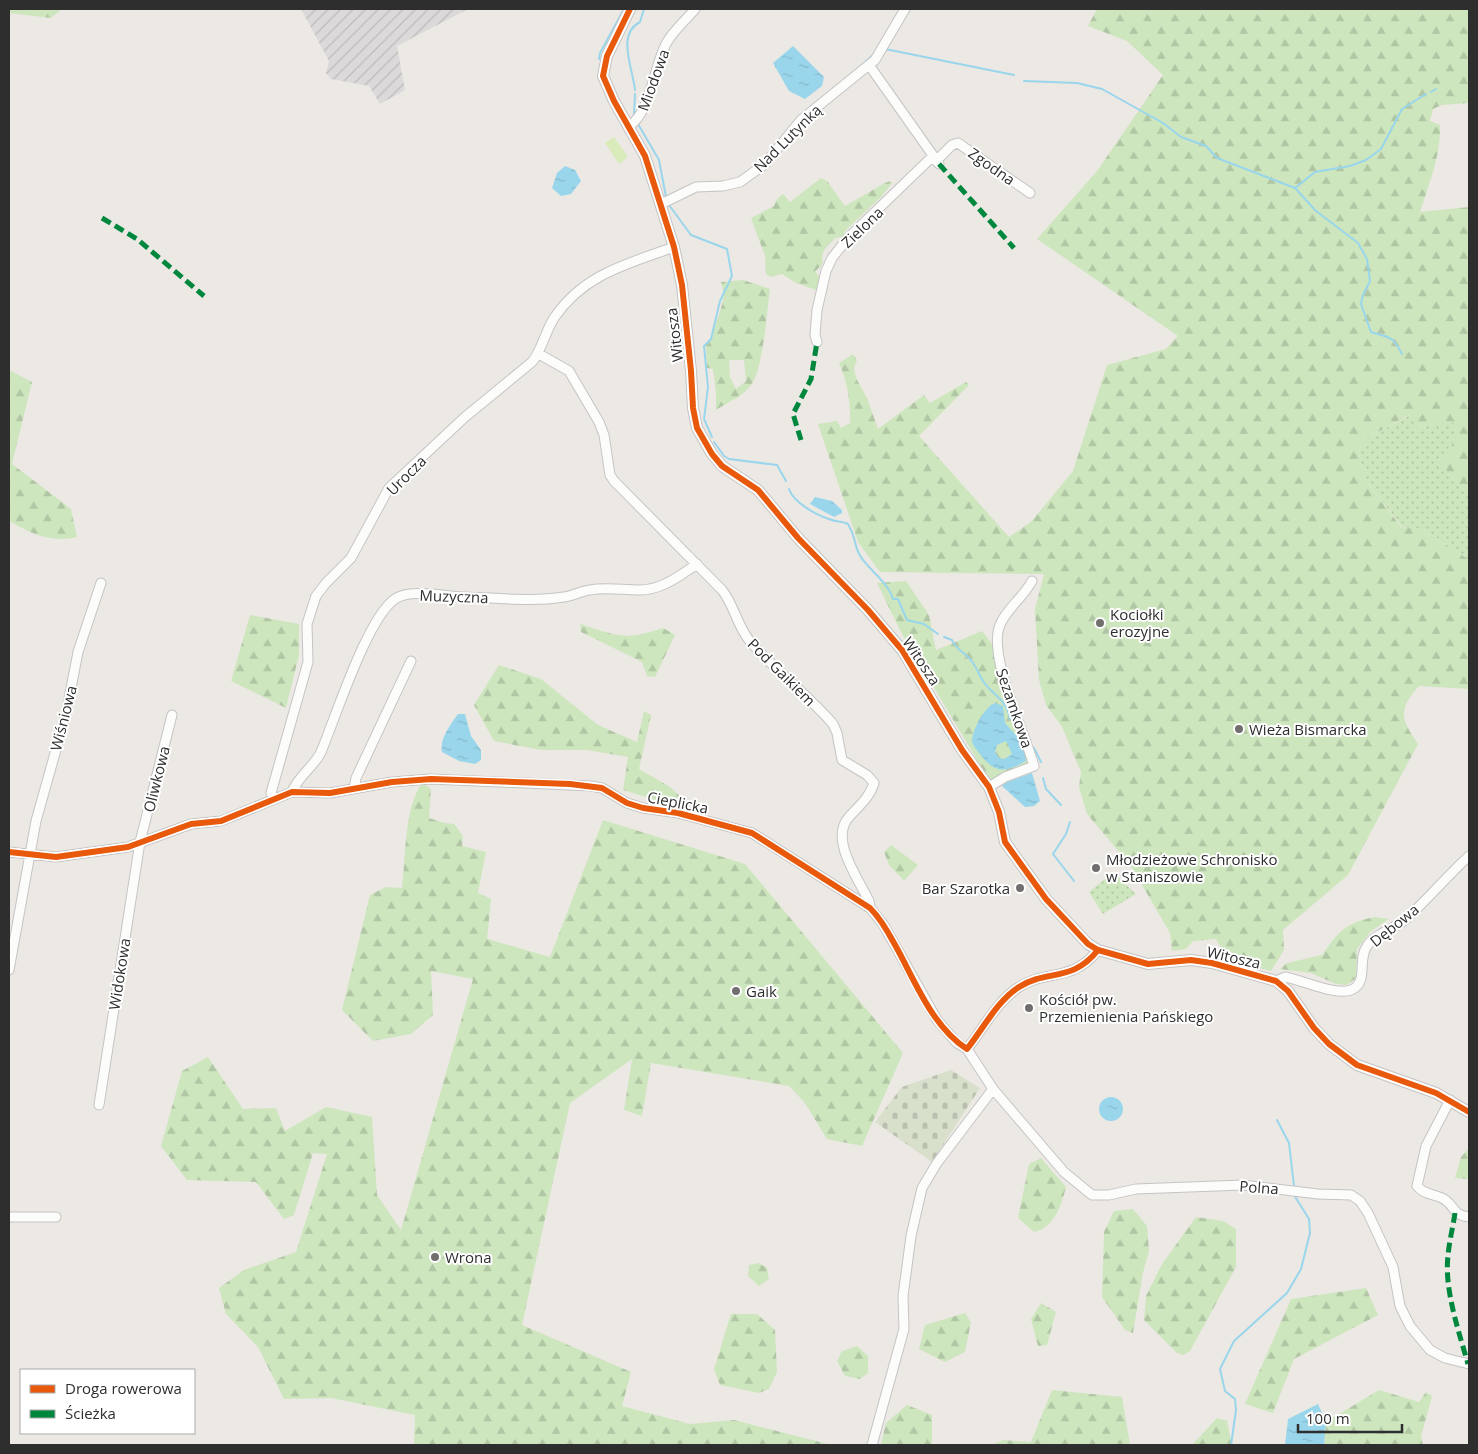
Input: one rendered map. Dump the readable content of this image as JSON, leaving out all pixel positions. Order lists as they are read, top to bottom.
{
  "streets": {
    "street": [
      "Miodowa",
      "Nad Lutynką",
      "Zgodna",
      "Zielona",
      "Witosza",
      "Urocza",
      "Muzyczna",
      "Pod Gaikiem",
      "Sezamkowa",
      "Wiśniowa",
      "Oliwkowa",
      "Cieplicka",
      "Dębowa",
      "Widokowa",
      "Polna"
    ]
  },
  "crossings": [
    ["Miodowa", "Witosza"],
    ["Nad Lutynką", "Witosza"],
    ["Zgodna", "Zielona"],
    ["Witosza", "Urocza"],
    ["Witosza", "Sezamkowa"],
    ["Witosza", "Dębowa"],
    ["Urocza", "Pod Gaikiem"],
    ["Urocza", "Cieplicka"],
    ["Muzyczna", "Pod Gaikiem"],
    ["Muzyczna", "Cieplicka"],
    ["Pod Gaikiem", "Cieplicka"],
    ["Wiśniowa", "Cieplicka"],
    ["Oliwkowa", "Cieplicka"],
    ["Oliwkowa", "Widokowa"],
    ["Cieplicka", "Widokowa"],
    ["Cieplicka", "Polna"]
  ],
  "places": [
    "Kociołki erozyjne",
    "Wieża Bismarcka",
    "Młodzieżowe Schronisko w Staniszowie",
    "Bar Szarotka",
    "Gaik",
    "Kościół pw. Przemienienia Pańskiego",
    "Wrona"
  ],
  "legend": ["Droga rowerowa", "Ścieżka"],
  "scale_bar": "100 m"
}
